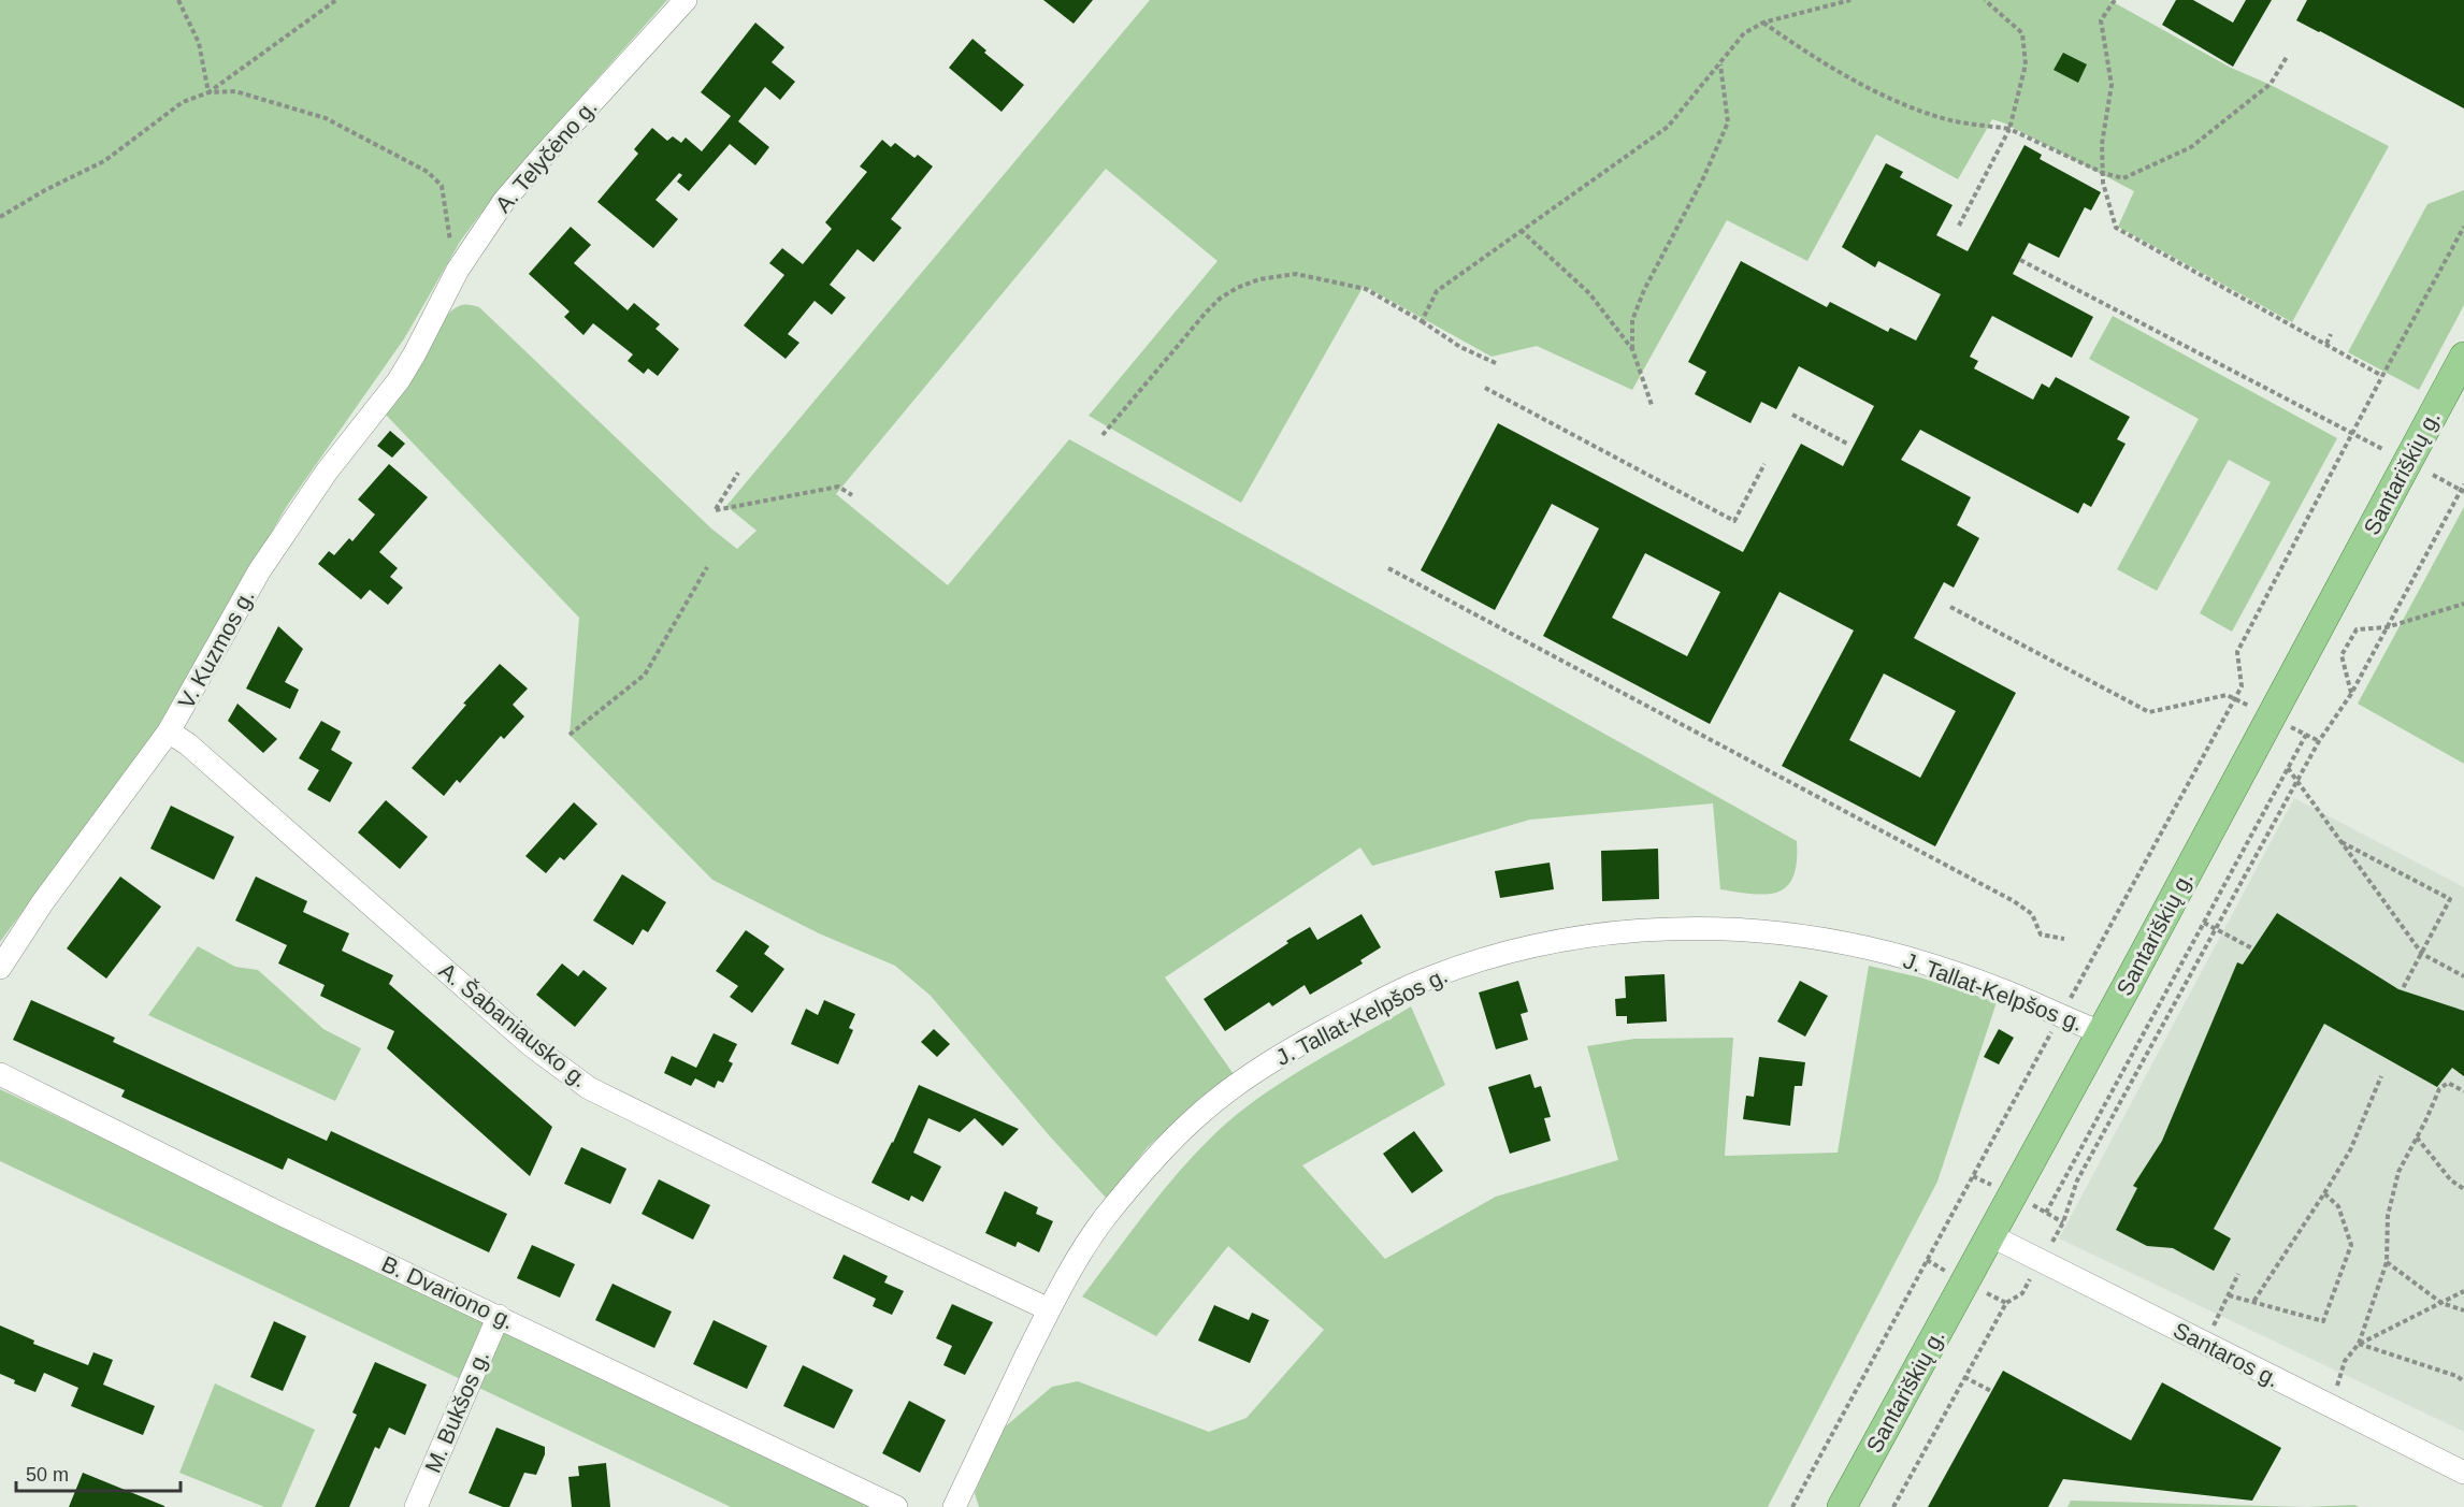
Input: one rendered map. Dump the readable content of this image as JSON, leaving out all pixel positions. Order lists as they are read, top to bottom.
{
  "streets": {
    "main road": ["Santariškių g."],
    "street": [
      "A. Telyčėno g.",
      "V. Kuzmos g.",
      "J. Tallat-Kelpšos g.",
      "A. Šabaniausko g.",
      "B. Dvariono g.",
      "Santaros g.",
      "M. Bukšos g."
    ]
  },
  "crossings": [
    ["A. Telyčėno g.", "V. Kuzmos g."],
    ["Santariškių g.", "J. Tallat-Kelpšos g."],
    ["Santariškių g.", "Santaros g."],
    ["V. Kuzmos g.", "A. Šabaniausko g."],
    ["J. Tallat-Kelpšos g.", "A. Šabaniausko g."],
    ["B. Dvariono g.", "M. Bukšos g."]
  ],
  "scale_bar": "50 m"
}
